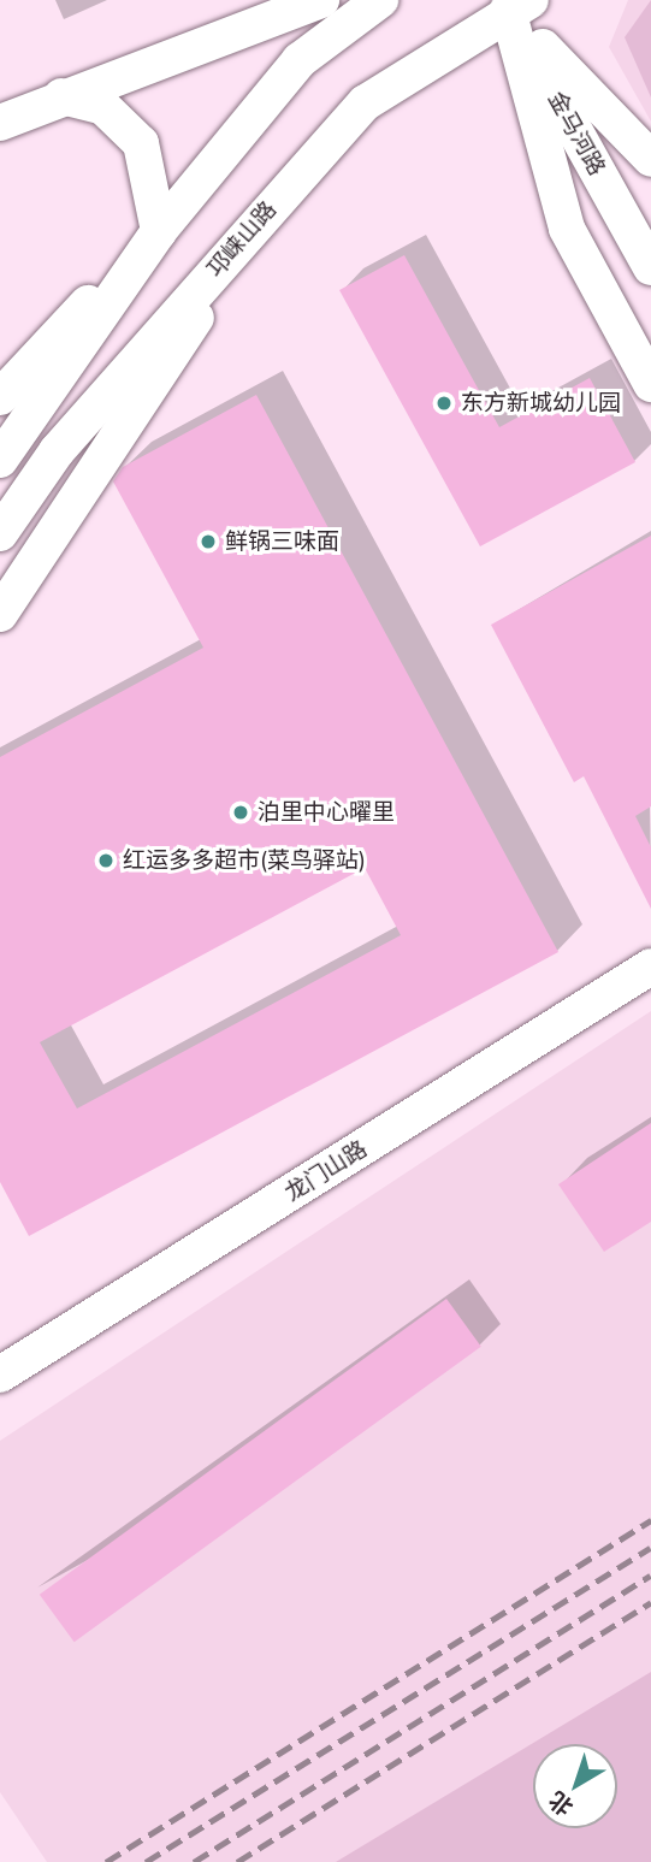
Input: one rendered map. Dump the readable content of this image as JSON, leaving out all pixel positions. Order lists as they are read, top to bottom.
{
  "streets": {
    "street": ["金马河路", "邛崃山路", "龙门山路"]
  },
  "crossings": [
    ["金马河路", "邛崃山路"]
  ],
  "places": [
    "东方新城幼儿园",
    "鲜锅三味面",
    "泊里中心曜里",
    "红运多多超市(菜鸟驿站)"
  ],
  "north": "bottom left"
}
